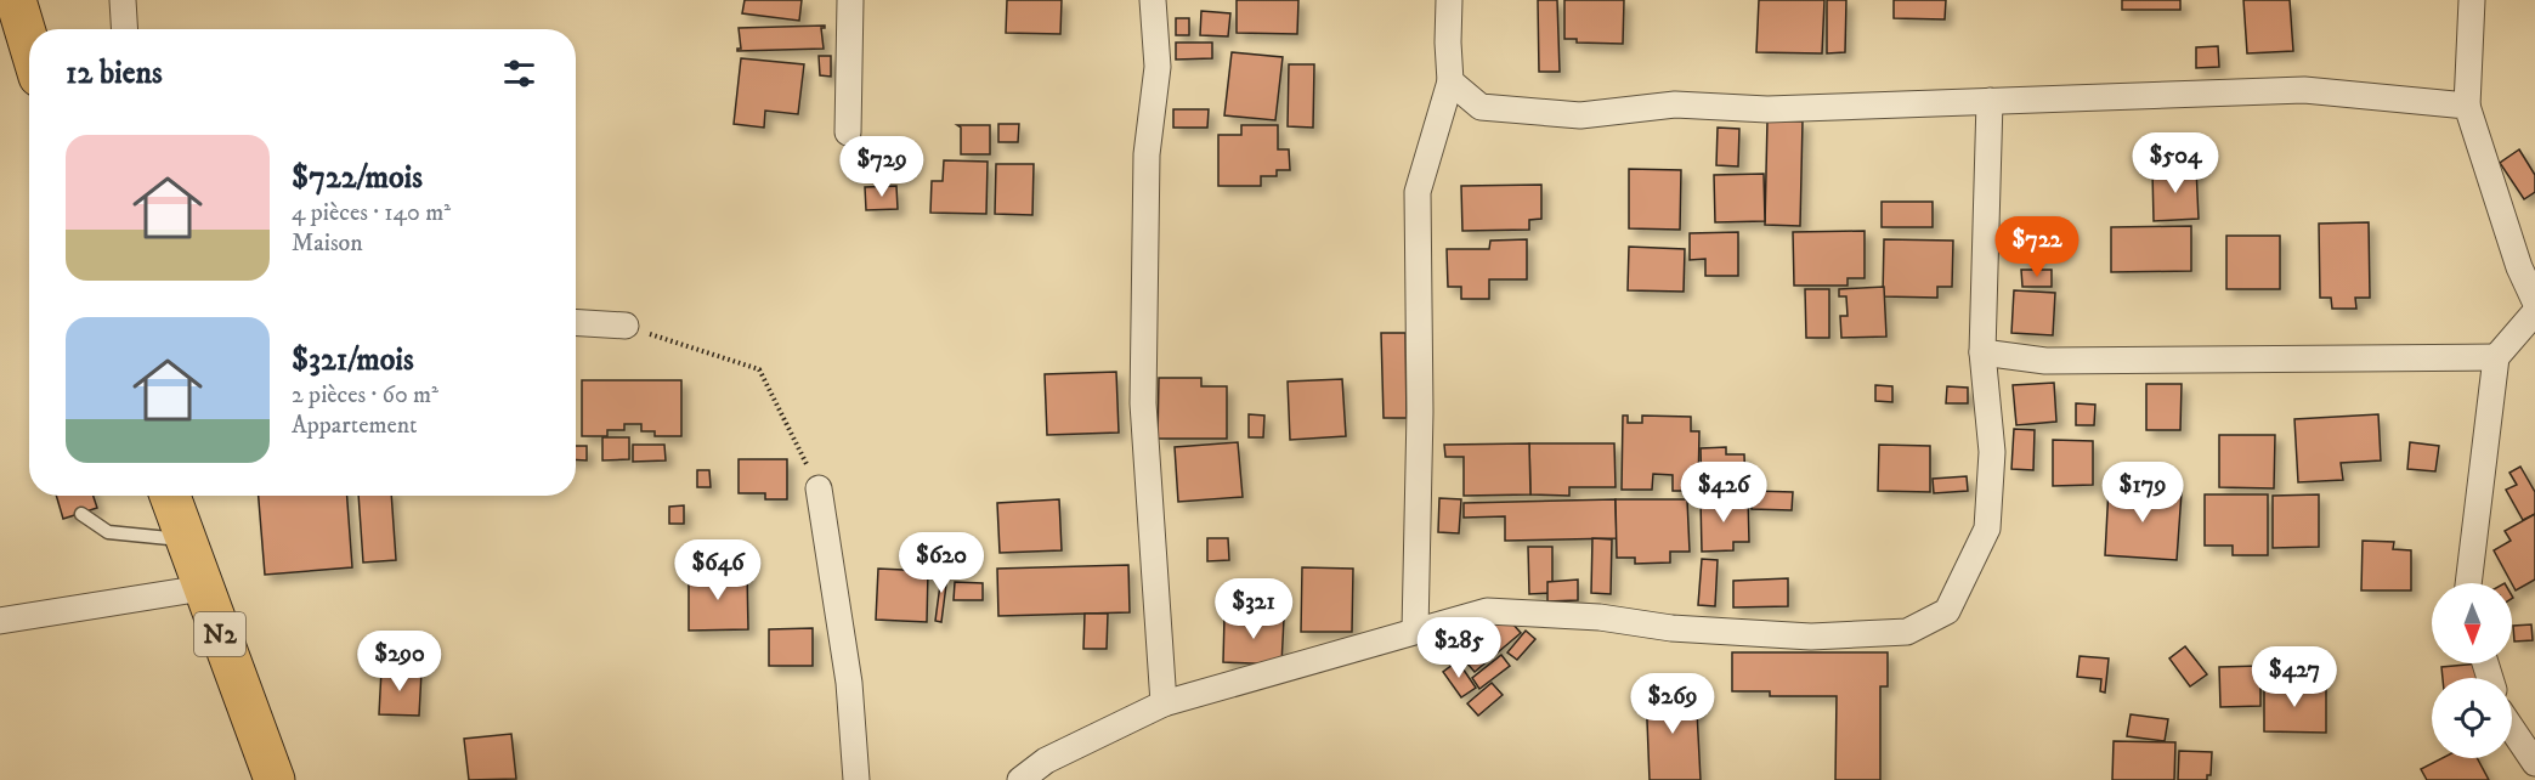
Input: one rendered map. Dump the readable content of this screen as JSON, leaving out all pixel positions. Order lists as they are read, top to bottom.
{
  "streets": {
    "highway": ["N2"]
  },
  "north": "bottom",
  "page": {
    "heading": "12 biens",
    "list": [
      {
        "name": "$722/mois",
        "note": "4 pièces · 140 m² · Maison"
      },
      {
        "name": "$321/mois",
        "note": "2 pièces · 60 m² · Appartement"
      }
    ],
    "price": [
      "$504",
      "$729",
      "$722",
      "$426",
      "$179",
      "$620",
      "$646",
      "$321",
      "$285",
      "$290",
      "$427",
      "$269"
    ]
  }
}
